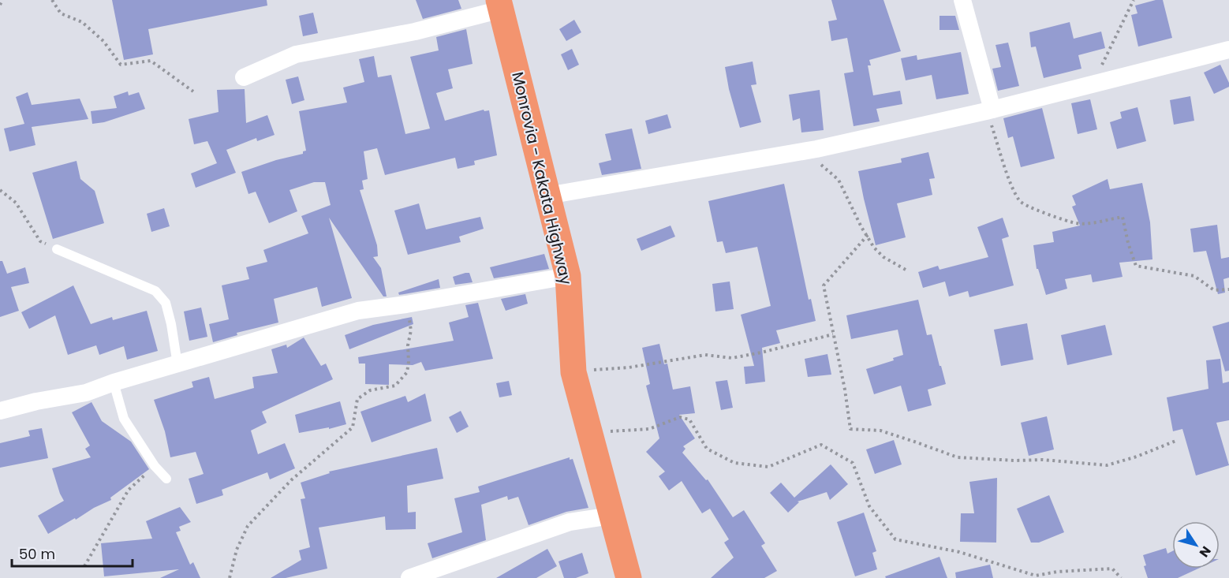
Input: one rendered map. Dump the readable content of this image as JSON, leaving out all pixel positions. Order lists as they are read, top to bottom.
{
  "streets": {
    "highway": ["Monrovia - Kakata Highway"]
  },
  "scale_bar": "50 m",
  "north": "bottom right"
}
